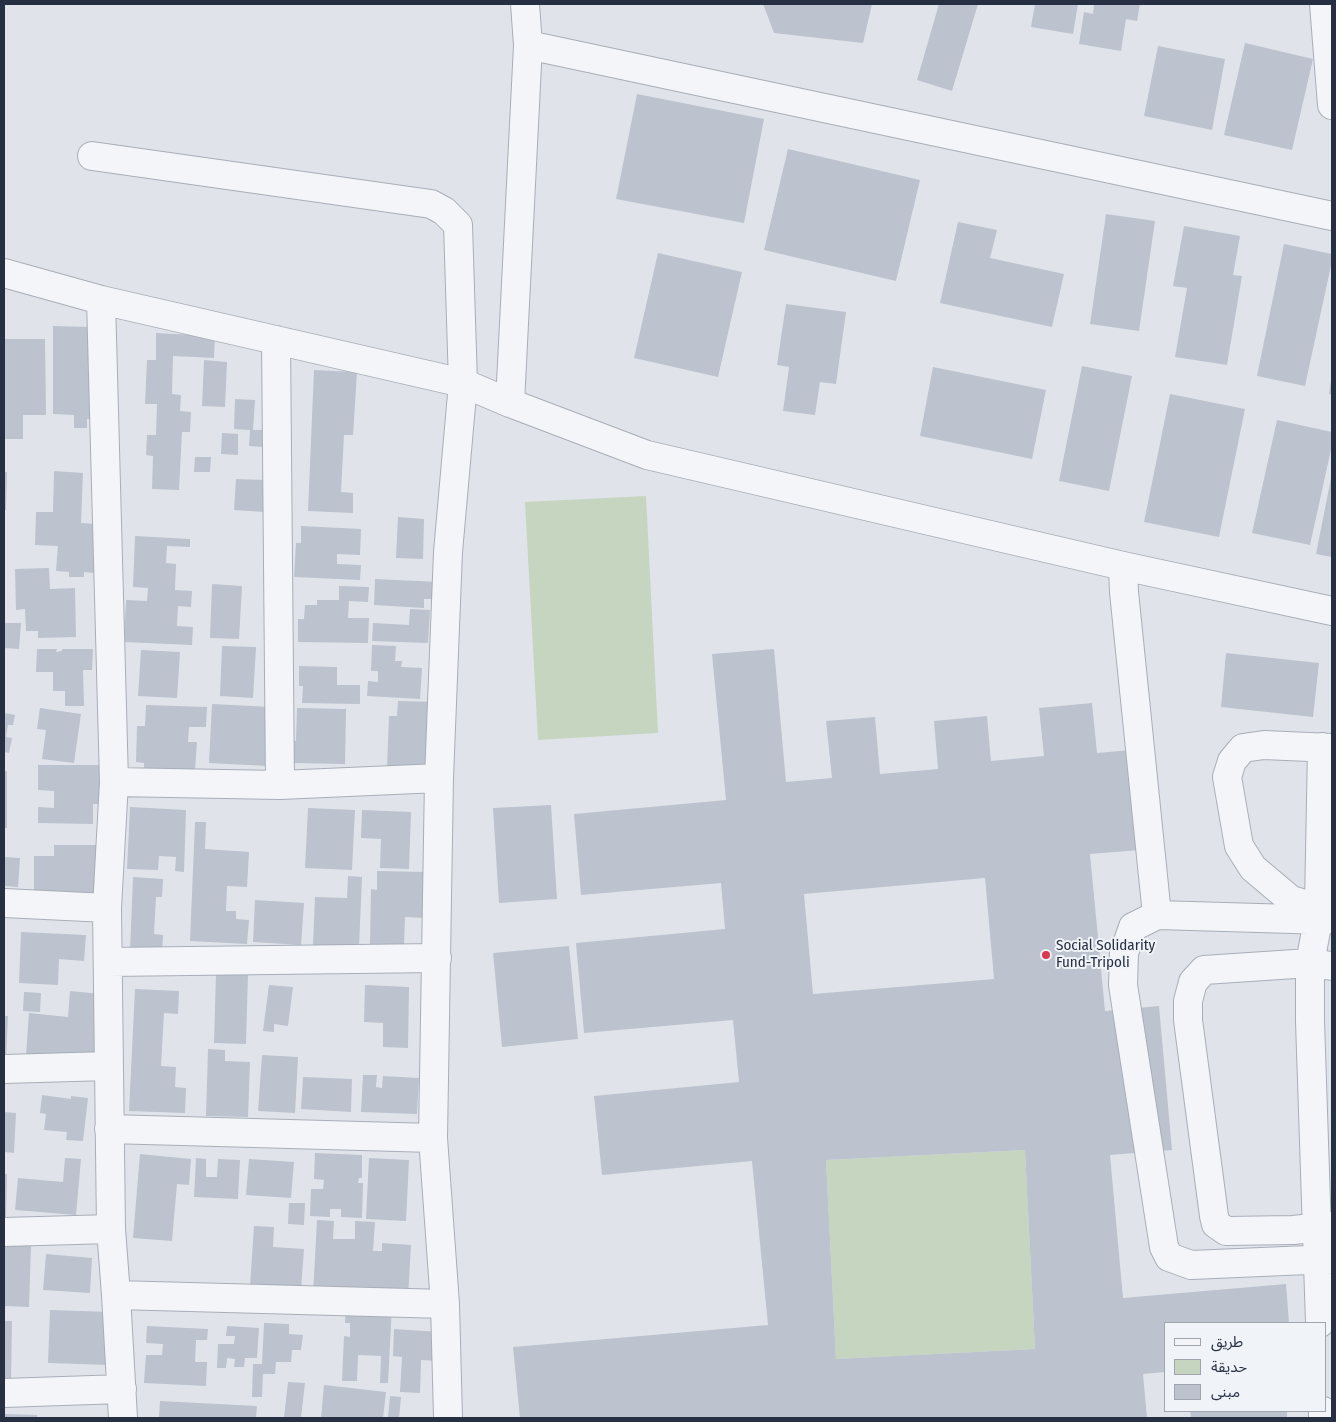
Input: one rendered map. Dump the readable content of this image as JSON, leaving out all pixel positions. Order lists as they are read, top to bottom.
{
  "places": ["Social Solidarity Fund-Tripoli"],
  "legend": ["طريق", "حديقة", "مبنى"]
}
